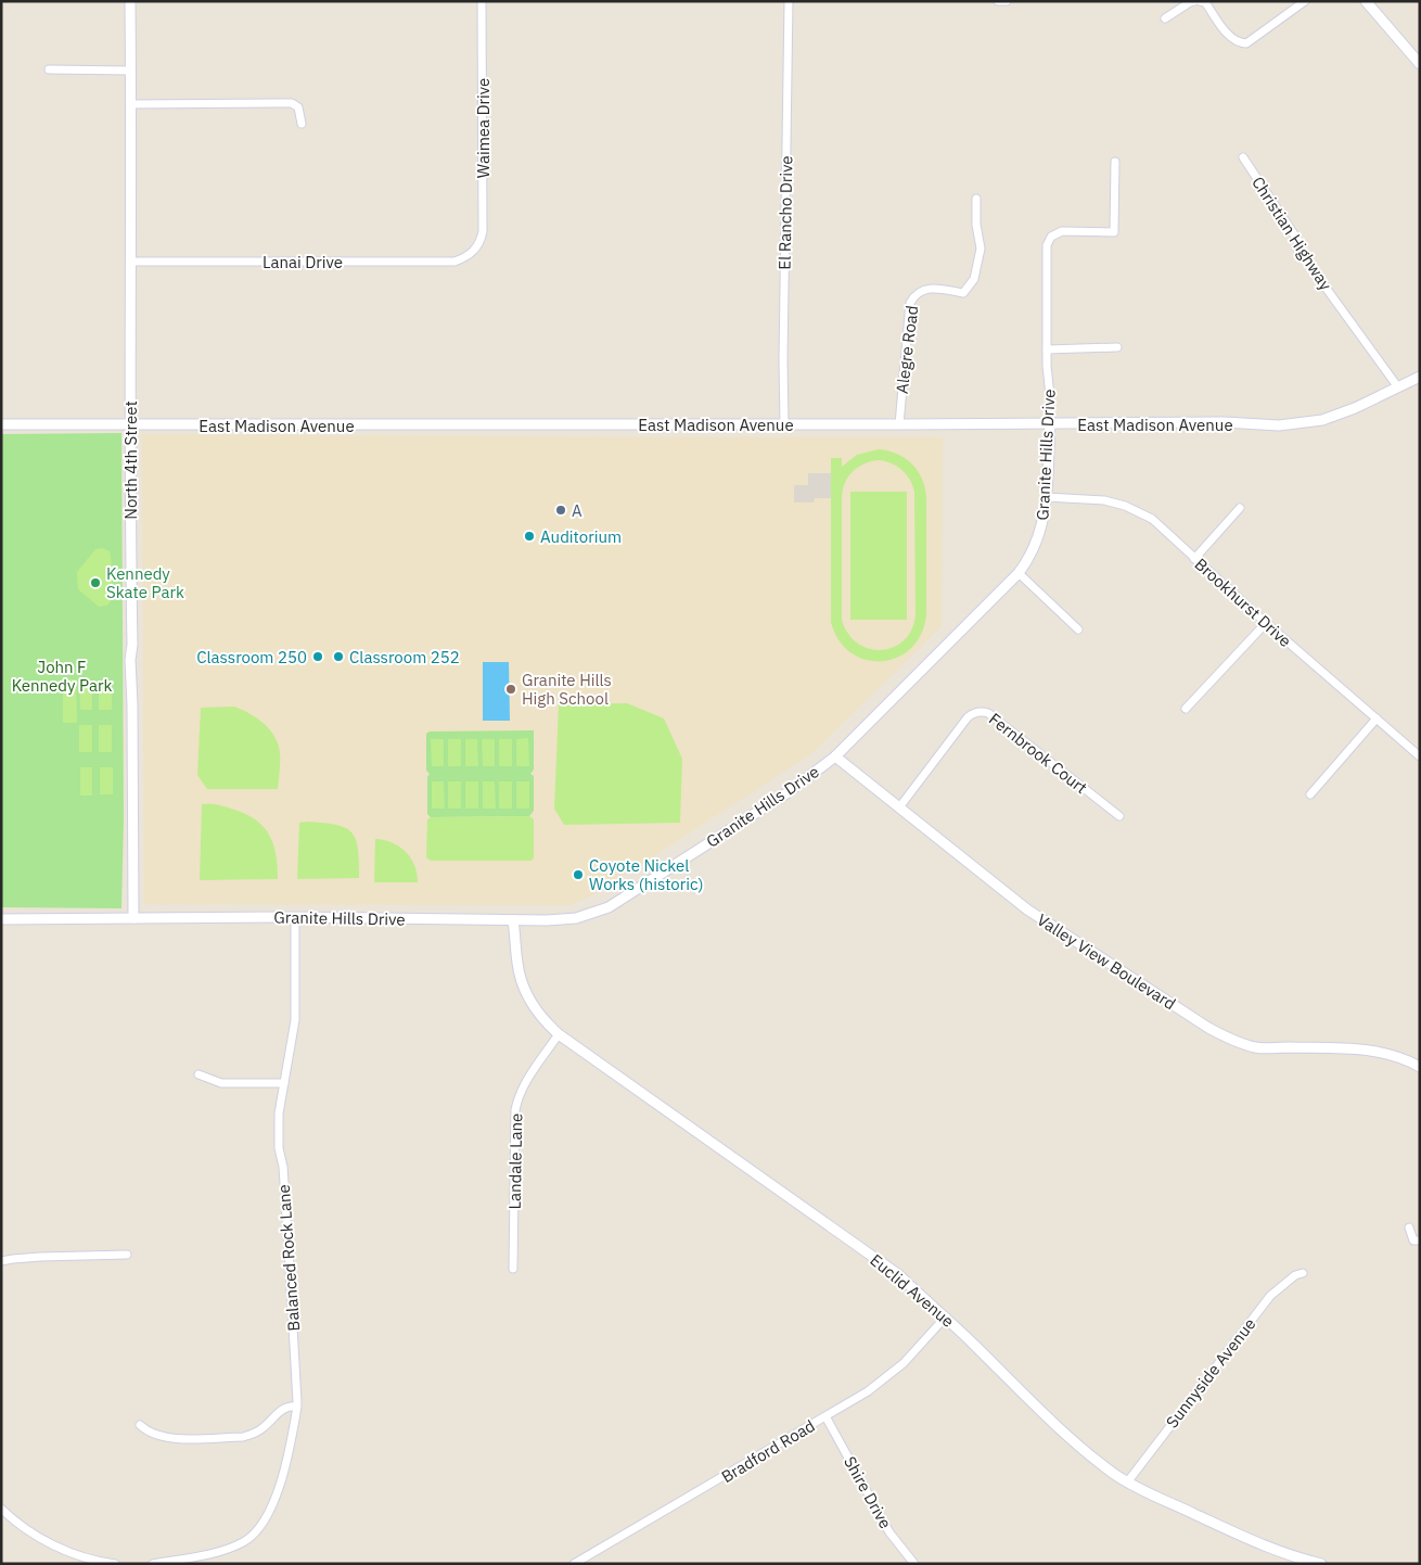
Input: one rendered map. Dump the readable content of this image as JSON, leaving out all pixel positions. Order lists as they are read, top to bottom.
{
  "streets": {
    "street": [
      "Waimea Drive",
      "El Rancho Drive",
      "Christian Highway",
      "Lanai Drive",
      "Alegre Road",
      "East Madison Avenue",
      "Granite Hills Drive",
      "North 4th Street",
      "Brookhurst Drive",
      "Fernbrook Court",
      "Valley View Boulevard",
      "Landale Lane",
      "Balanced Rock Lane",
      "Euclid Avenue",
      "Sunnyside Avenue",
      "Bradford Road",
      "Shire Drive"
    ]
  },
  "crossings": [
    ["Waimea Drive", "Lanai Drive"],
    ["El Rancho Drive", "East Madison Avenue"],
    ["Christian Highway", "East Madison Avenue"],
    ["Lanai Drive", "North 4th Street"],
    ["Alegre Road", "East Madison Avenue"],
    ["East Madison Avenue", "Granite Hills Drive"],
    ["East Madison Avenue", "North 4th Street"],
    ["Granite Hills Drive", "North 4th Street"],
    ["Granite Hills Drive", "Brookhurst Drive"],
    ["Granite Hills Drive", "Valley View Boulevard"],
    ["Granite Hills Drive", "Balanced Rock Lane"],
    ["Granite Hills Drive", "Euclid Avenue"],
    ["Fernbrook Court", "Valley View Boulevard"],
    ["Landale Lane", "Euclid Avenue"],
    ["Euclid Avenue", "Sunnyside Avenue"],
    ["Euclid Avenue", "Bradford Road"],
    ["Bradford Road", "Shire Drive"]
  ],
  "parks": ["John F Kennedy Park"],
  "places": [
    "A",
    "Auditorium",
    "Kennedy Skate Park",
    "Classroom 250",
    "Classroom 252",
    "Granite Hills High School",
    "Coyote Nickel Works (historic)"
  ]
}
